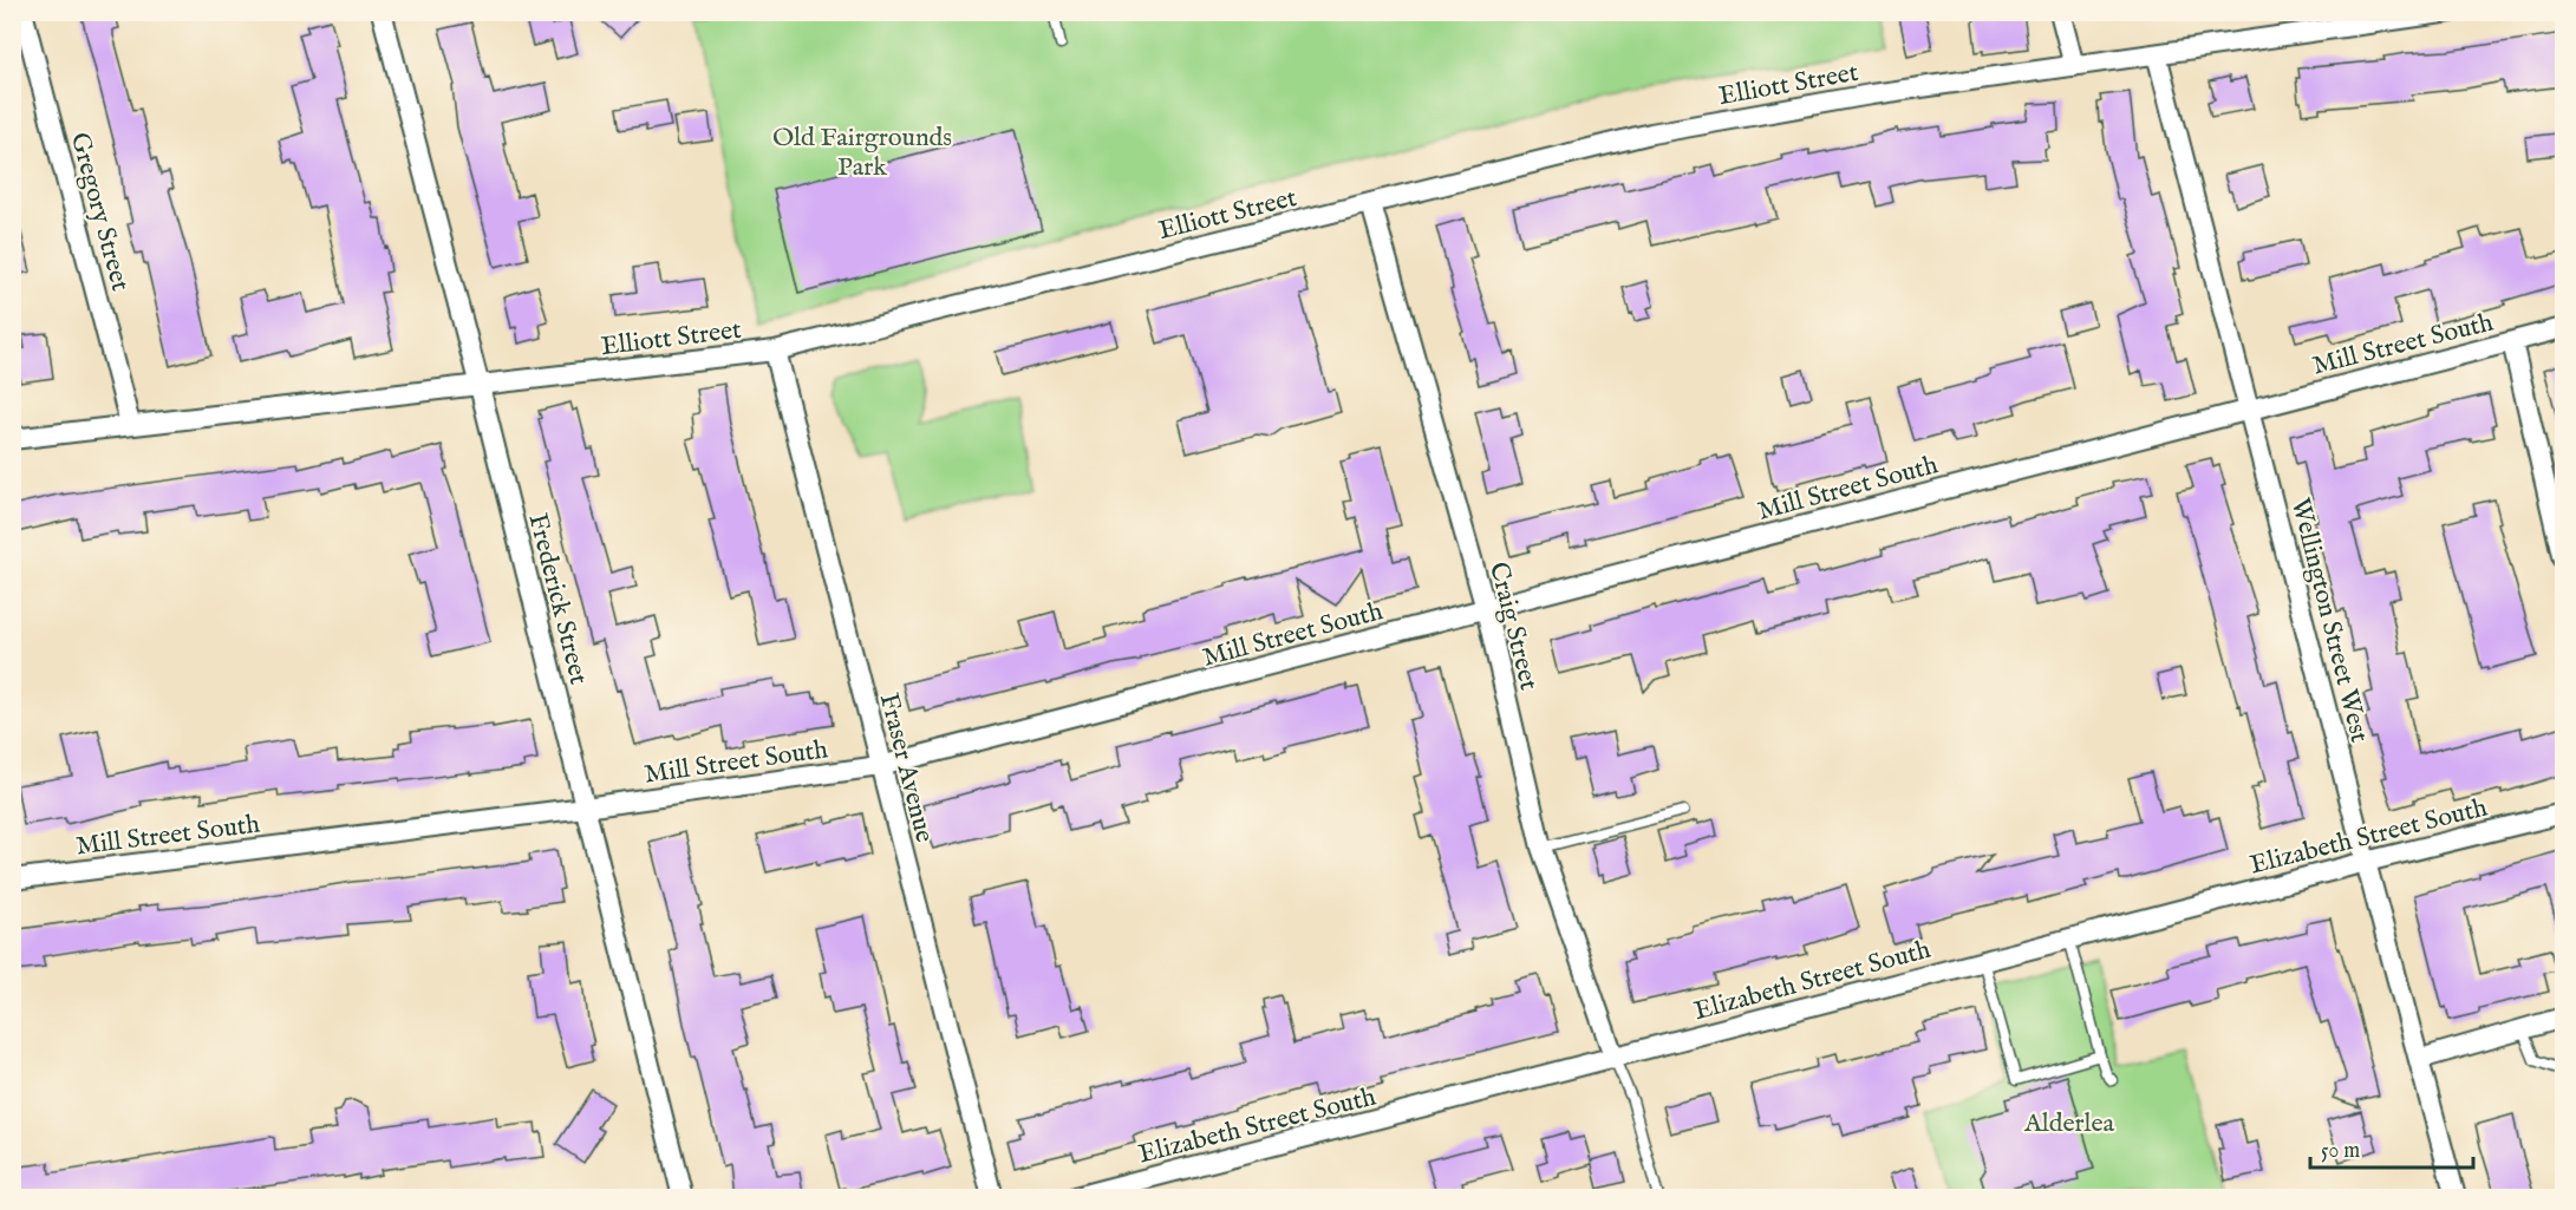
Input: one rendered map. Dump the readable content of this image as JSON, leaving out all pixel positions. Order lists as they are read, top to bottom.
{
  "streets": {
    "street": [
      "Elliott Street",
      "Gregory Street",
      "Mill Street South",
      "Frederick Street",
      "Wellington Street West",
      "Craig Street",
      "Fraser Avenue",
      "Elizabeth Street South"
    ]
  },
  "crossings": [
    ["Elliott Street", "Gregory Street"],
    ["Elliott Street", "Frederick Street"],
    ["Elliott Street", "Wellington Street West"],
    ["Elliott Street", "Craig Street"],
    ["Elliott Street", "Fraser Avenue"],
    ["Mill Street South", "Frederick Street"],
    ["Mill Street South", "Wellington Street West"],
    ["Mill Street South", "Craig Street"],
    ["Mill Street South", "Fraser Avenue"],
    ["Wellington Street West", "Elizabeth Street South"],
    ["Craig Street", "Elizabeth Street South"]
  ],
  "parks": ["Old Fairgrounds Park", "Alderlea"],
  "scale_bar": "50 m"
}
